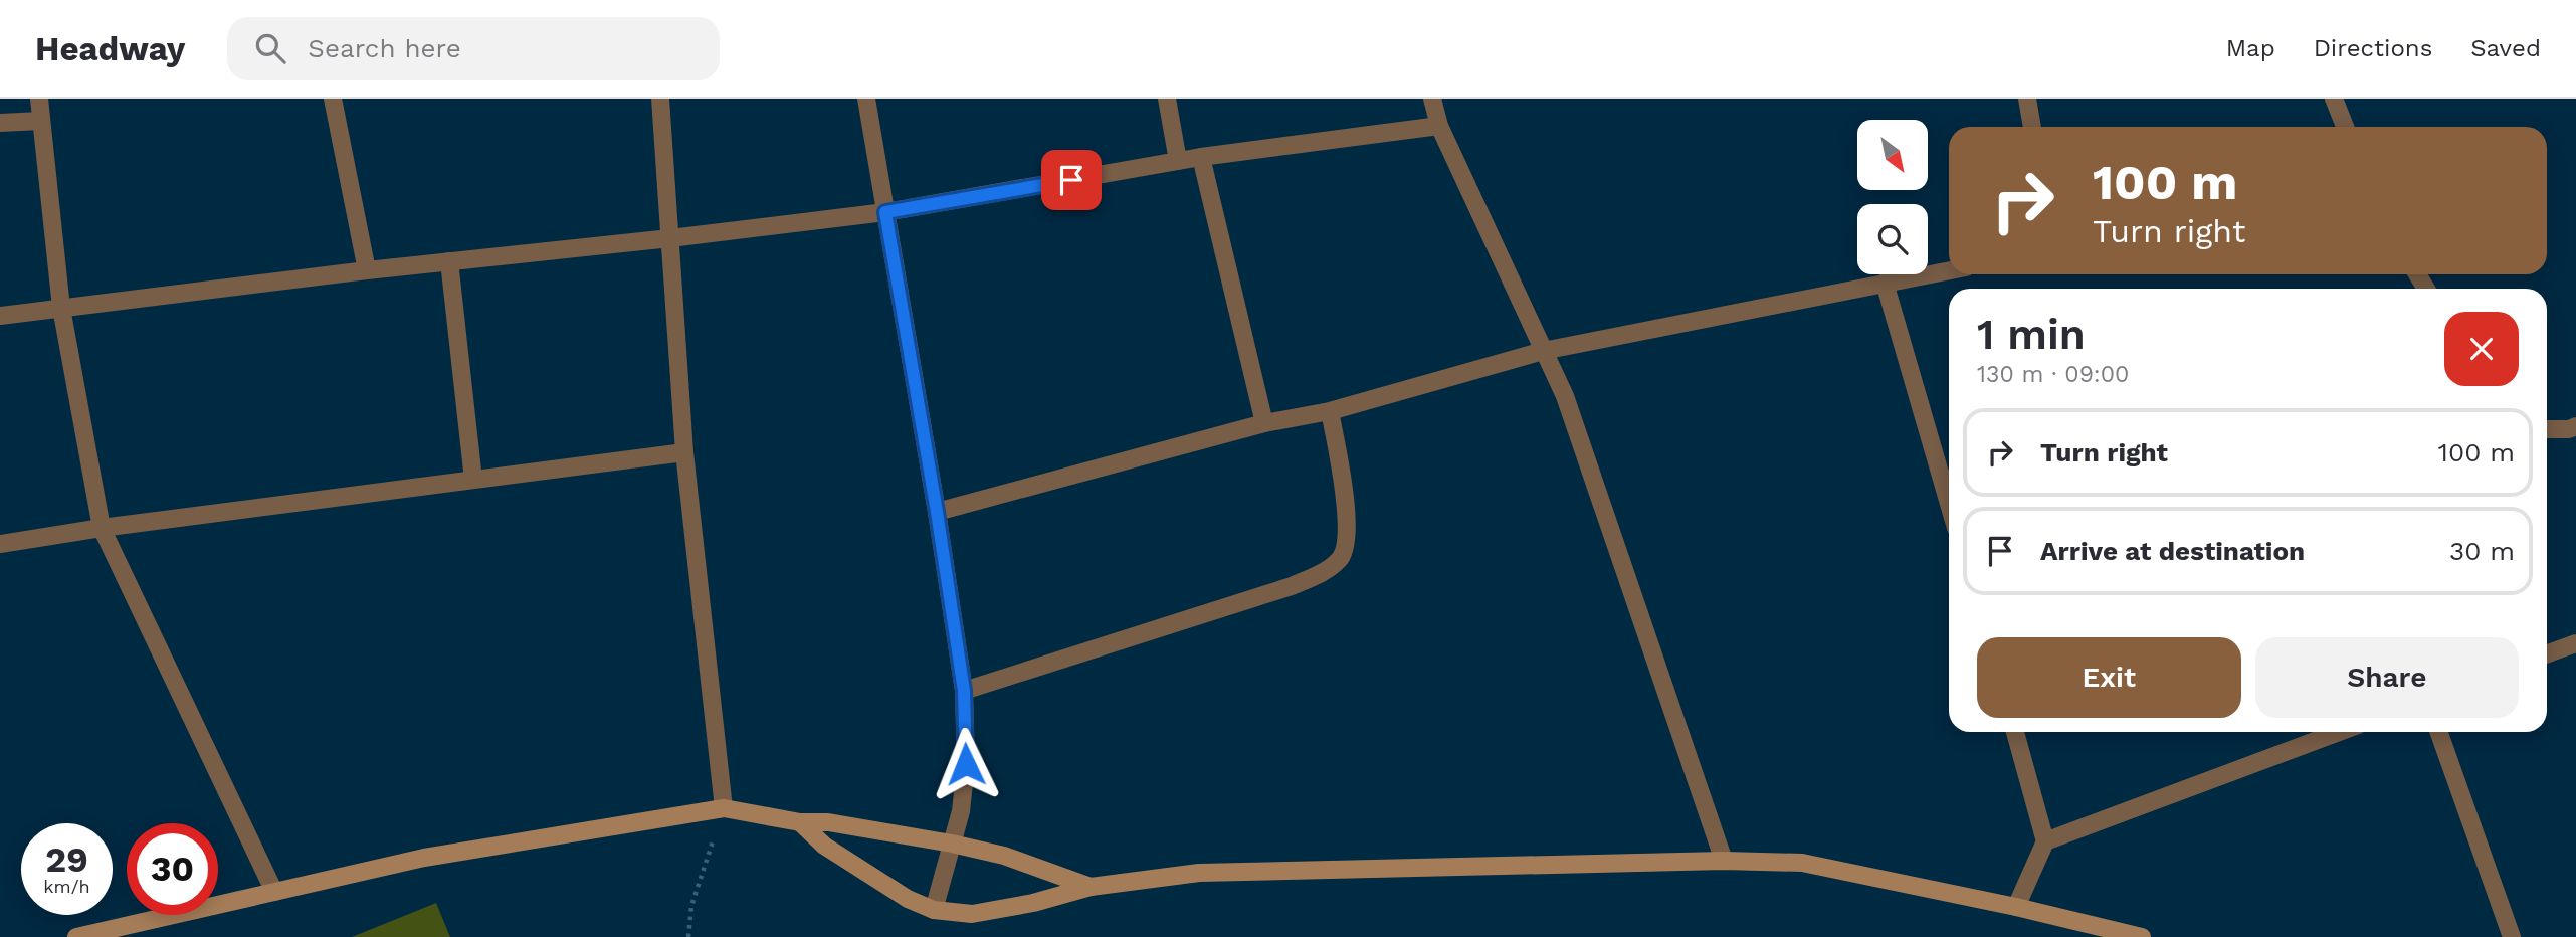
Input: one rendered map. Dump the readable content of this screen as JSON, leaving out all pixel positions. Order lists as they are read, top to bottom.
{
  "north": "bottom right",
  "page": {
    "header": "Headway",
    "search": "Search here",
    "nav": ["Map", "Directions", "Saved"],
    "turn": ["100 m", "Turn right"],
    "heading": ["1 min", "130 m · 09:00"],
    "list": [
      {
        "name": "Turn right",
        "value": "100 m"
      },
      {
        "name": "Arrive at destination",
        "value": "30 m"
      }
    ],
    "buttons": ["Exit", "Share"],
    "speed": "29 km/h",
    "limit": "30"
  }
}
